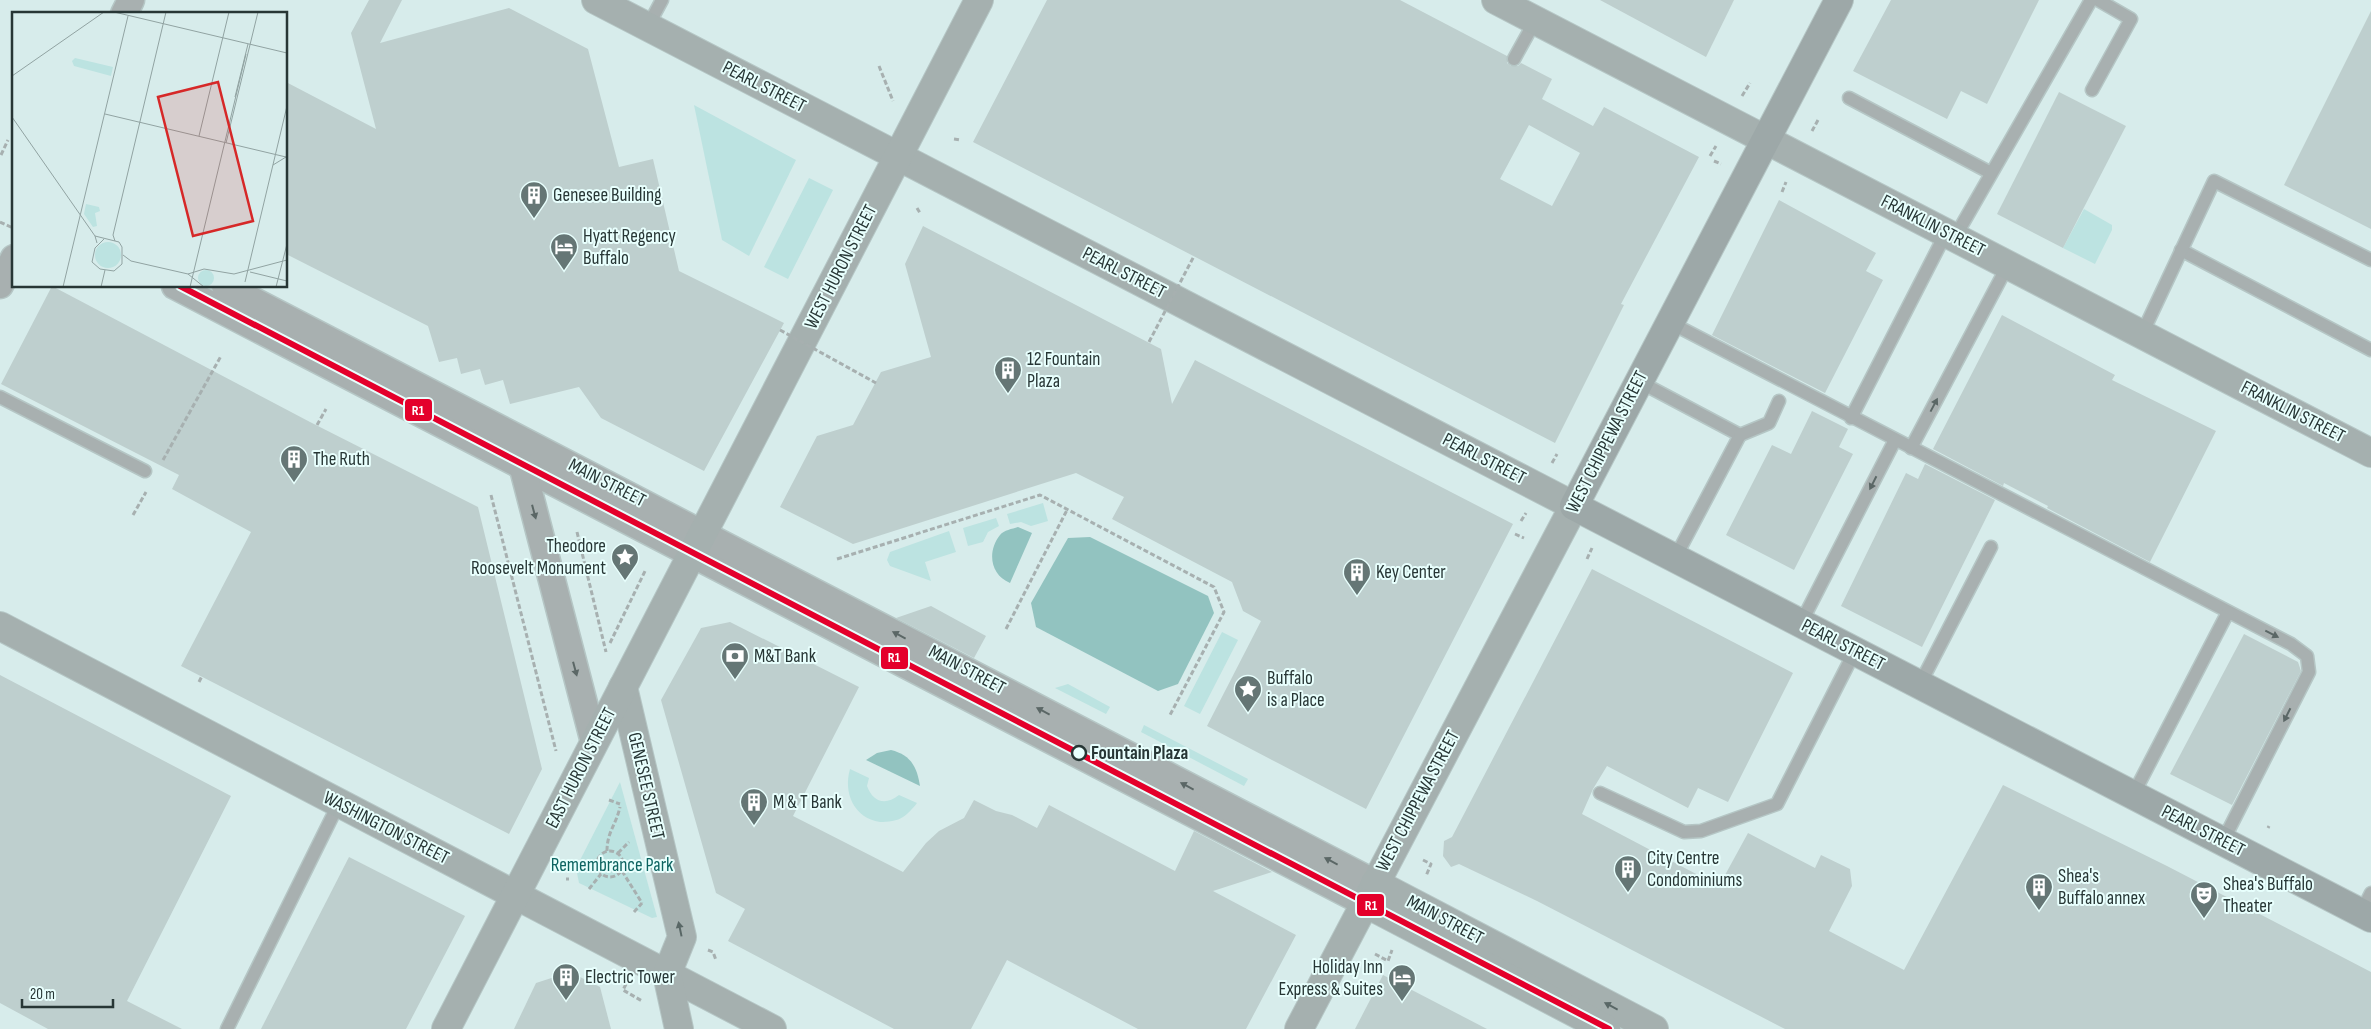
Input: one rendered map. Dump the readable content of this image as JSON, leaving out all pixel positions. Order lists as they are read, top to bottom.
{
  "streets": {
    "main road": ["PEARL STREET", "WEST CHIPPEWA STREET"],
    "street": [
      "FRANKLIN STREET",
      "WEST HURON STREET",
      "MAIN STREET",
      "EAST HURON STREET",
      "GENESEE STREET",
      "WASHINGTON STREET"
    ]
  },
  "crossings": [
    ["PEARL STREET", "WEST HURON STREET"],
    ["PEARL STREET", "WEST CHIPPEWA STREET"],
    ["FRANKLIN STREET", "WEST CHIPPEWA STREET"],
    ["WEST HURON STREET", "MAIN STREET"],
    ["WEST HURON STREET", "EAST HURON STREET"],
    ["WEST CHIPPEWA STREET", "MAIN STREET"],
    ["MAIN STREET", "EAST HURON STREET"],
    ["EAST HURON STREET", "GENESEE STREET"],
    ["EAST HURON STREET", "WASHINGTON STREET"],
    ["GENESEE STREET", "WASHINGTON STREET"]
  ],
  "one_way": ["GENESEE STREET"],
  "parks": ["Remembrance Park"],
  "places": {
    "building": [
      "Genesee Building",
      "12 Fountain Plaza",
      "The Ruth",
      "Key Center",
      "M & T Bank",
      "City Centre Condominiums",
      "Shea's Buffalo annex",
      "Electric Tower"
    ],
    "hotel": ["Hyatt Regency Buffalo", "Holiday Inn Express & Suites"],
    "place": ["Theodore Roosevelt Monument", "Buffalo is a Place"],
    "bank": ["M&T Bank"],
    "other": ["Fountain Plaza"],
    "theatre": ["Shea's Buffalo Theater"]
  },
  "lines": ["transit line R1"],
  "scale_bar": "20 m"
}
